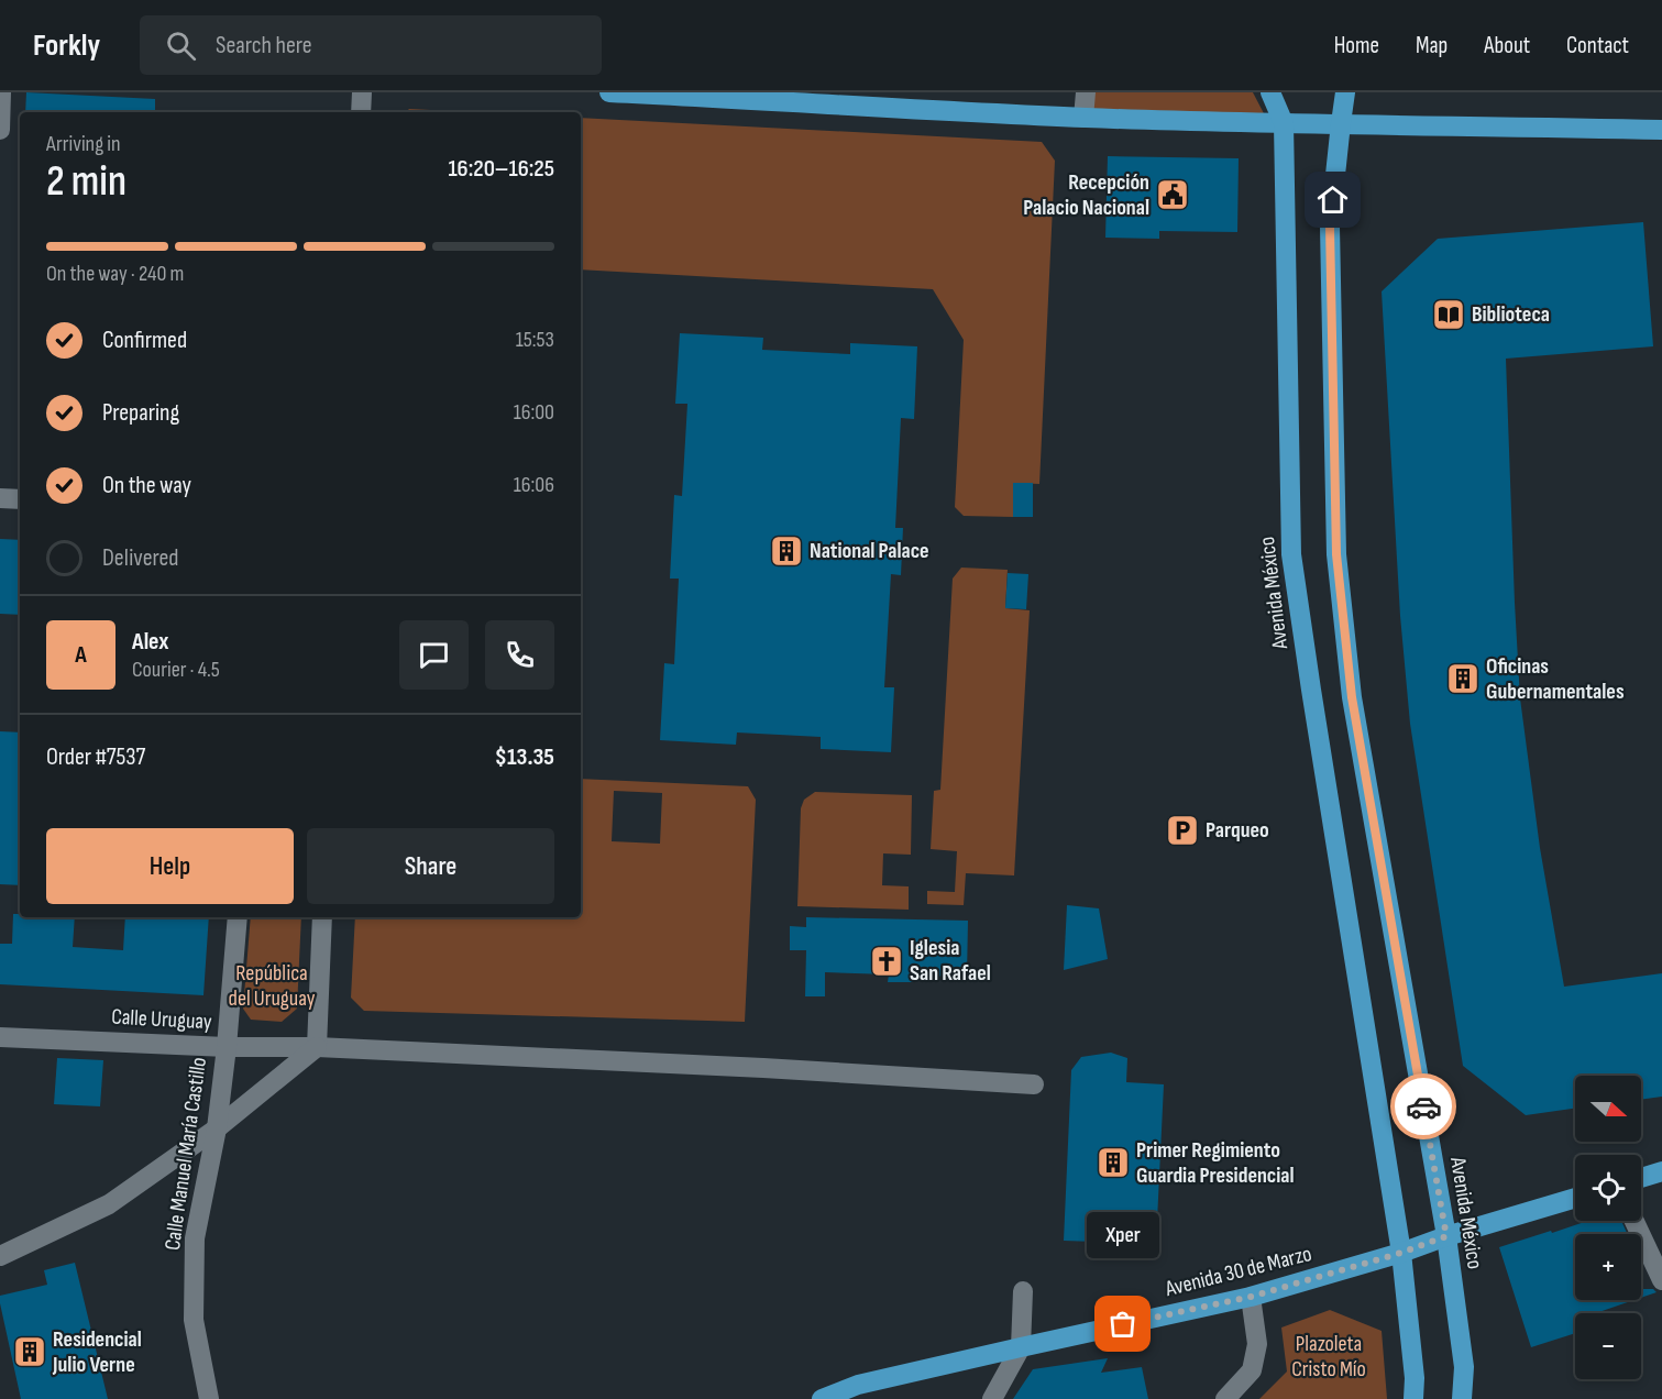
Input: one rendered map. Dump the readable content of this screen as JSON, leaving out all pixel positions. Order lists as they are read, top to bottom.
{
  "streets": {
    "main road": ["Avenida México", "Avenida 30 de Marzo"],
    "street": ["Calle Uruguay", "Calle Manuel María Castillo"]
  },
  "crossings": [
    ["Avenida México", "Avenida 30 de Marzo"],
    ["Calle Uruguay", "Calle Manuel María Castillo"]
  ],
  "parks": ["República del Uruguay", "Plazoleta Cristo Mío"],
  "places": {
    "public building": ["Recepción Palacio Nacional"],
    "library": ["Biblioteca"],
    "building": [
      "National Palace",
      "Oficinas Gubernamentales",
      "Primer Regimiento Guardia Presidencial",
      "Residencial Julio Verne"
    ],
    "parking": ["Parqueo"],
    "church": ["Iglesia San Rafael"],
    "other": ["Xper"]
  },
  "north": "right",
  "page": {
    "header": "Forkly",
    "search": "Search here",
    "nav": [
      "Home",
      "Map",
      "About",
      "Contact"
    ],
    "heading": ["2 min", "Arriving in", "16:20–16:25"],
    "panel": [
      "Alex",
      "Courier · 4.5",
      "Order #7537",
      "$13.35"
    ],
    "bar": "On the way · 240 m",
    "list": [
      ["Confirmed", "15:53"],
      ["Preparing", "16:00"],
      ["On the way", "16:06"],
      "Delivered"
    ],
    "round": "A",
    "buttons": ["Help", "Share"],
    "map_buttons": ["+", "−"],
    "bubble": "Xper"
  }
}
